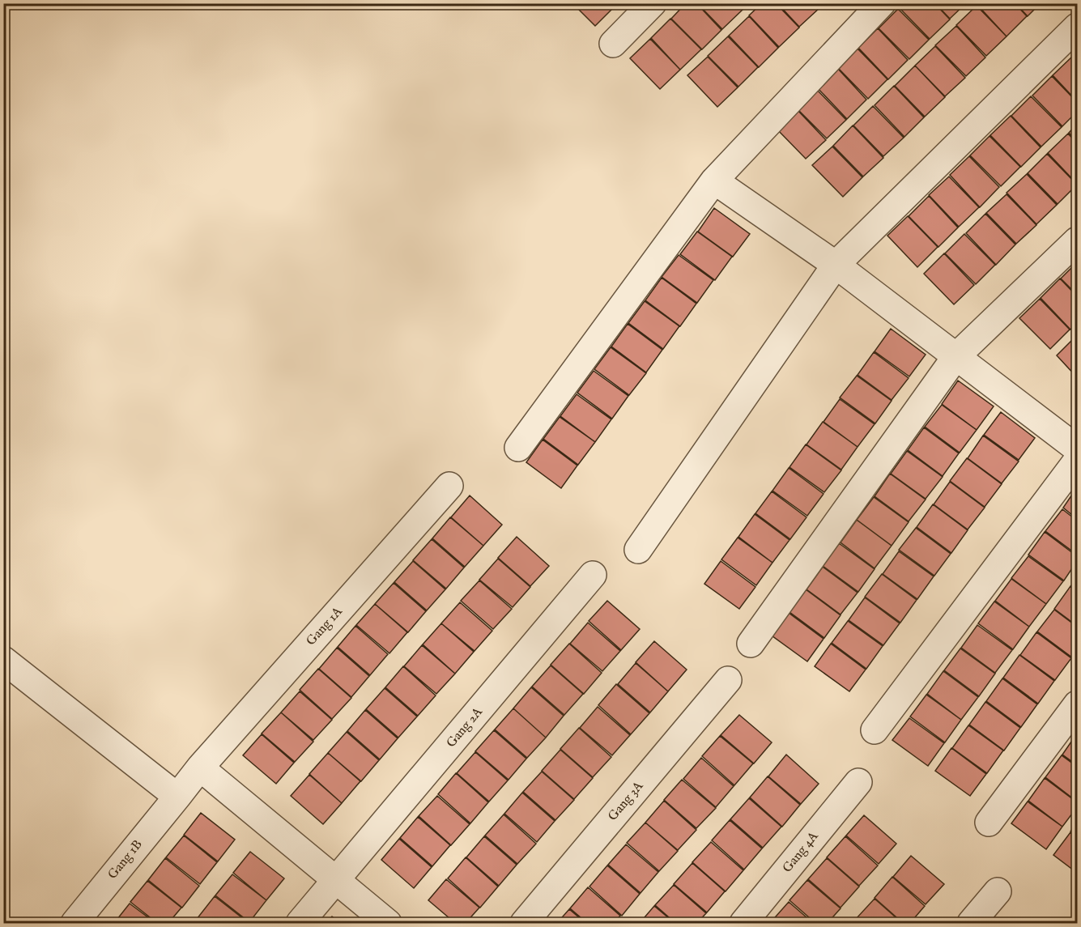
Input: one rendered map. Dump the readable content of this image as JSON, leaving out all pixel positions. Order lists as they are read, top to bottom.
{
  "streets": {
    "street": [
      "Gang 1A",
      "Gang 2A",
      "Gang 3A",
      "Gang 4A",
      "Gang 1B"
    ]
  },
  "crossings": [
    ["Gang 1A", "Gang 1B"]
  ]
}
